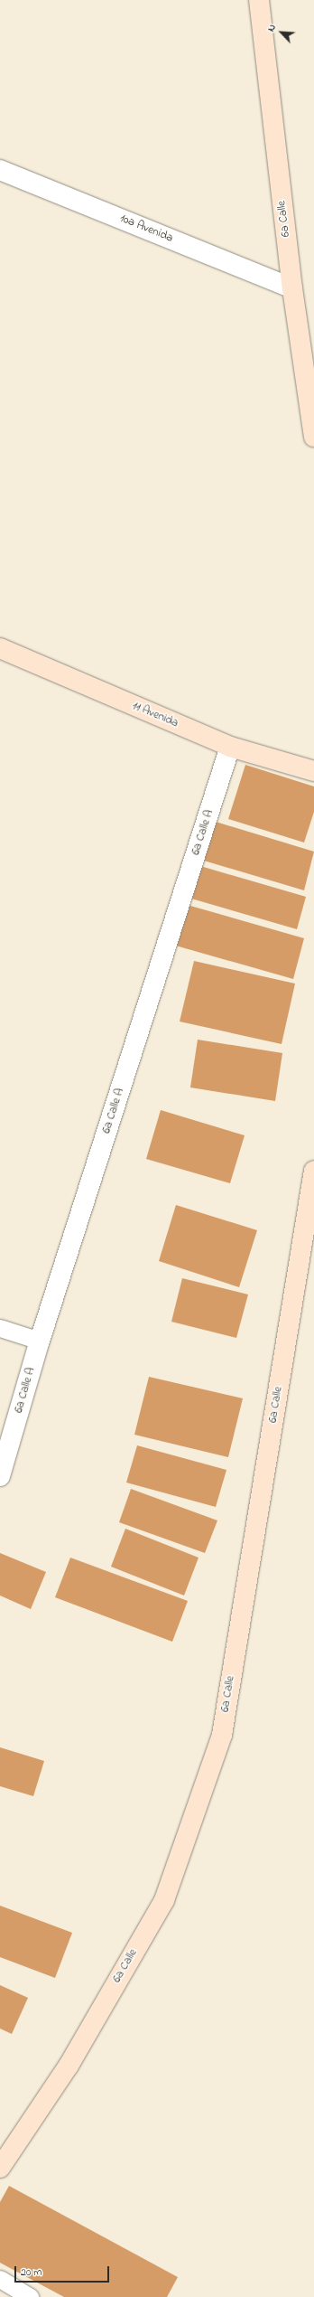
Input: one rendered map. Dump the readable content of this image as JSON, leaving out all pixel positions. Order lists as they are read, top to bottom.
{
  "streets": {
    "main road": ["6a Calle", "11 Avenida"],
    "street": ["10a Avenida", "6a Calle A"]
  },
  "crossings": [
    ["6a Calle", "10a Avenida"],
    ["11 Avenida", "6a Calle A"]
  ],
  "scale_bar": "20 m",
  "north": "top left"
}
